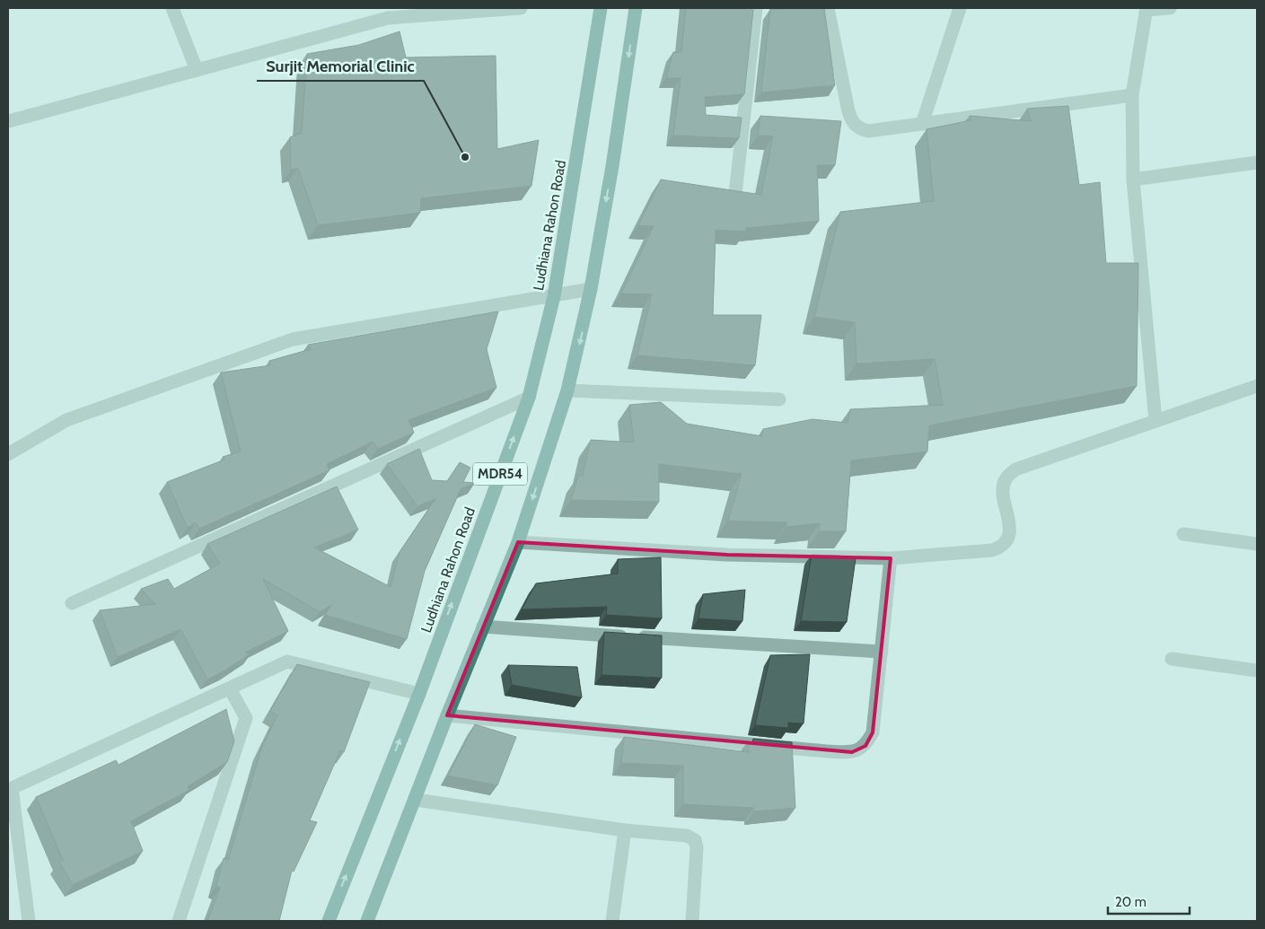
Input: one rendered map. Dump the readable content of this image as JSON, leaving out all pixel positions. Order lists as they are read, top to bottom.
{
  "streets": {
    "main road": ["Ludhiana Rahon Road", "MDR54"]
  },
  "places": ["Surjit Memorial Clinic"],
  "scale_bar": "20 m"
}
